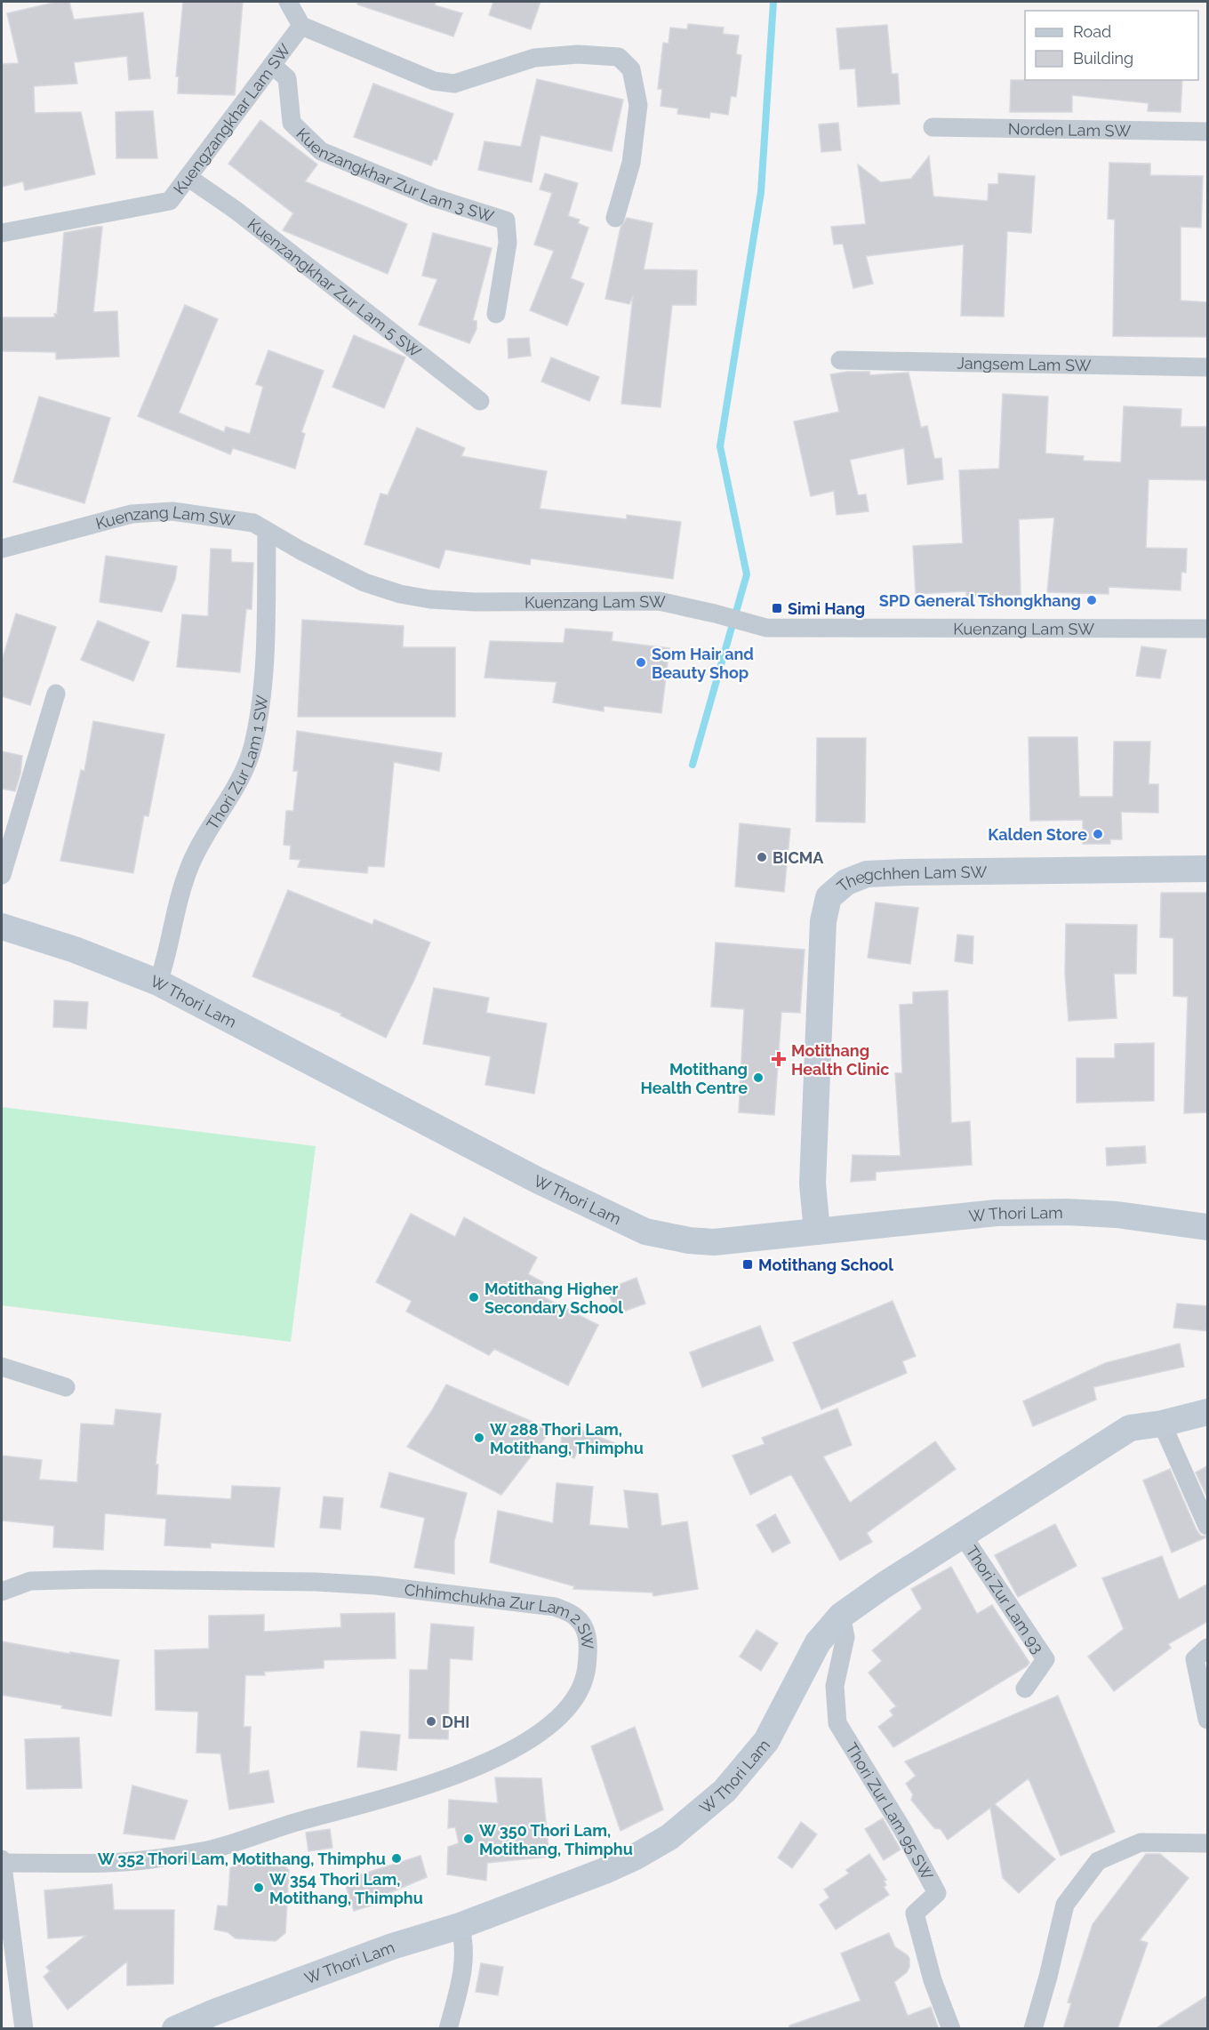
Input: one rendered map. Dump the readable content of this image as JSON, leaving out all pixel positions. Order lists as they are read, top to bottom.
{
  "streets": {
    "main road": ["Thegchhen Lam SW", "W Thori Lam"],
    "street": [
      "Kuengzangkhar Lam SW",
      "Norden Lam SW",
      "Kuenzangkhar Zur Lam 3 SW",
      "Kuenzangkhar Zur Lam 5 SW",
      "Jangsem Lam SW",
      "Kuenzang Lam SW",
      "Thori Zur Lam 1 SW",
      "Thori Zur Lam 93",
      "Chhimchukha Zur Lam 2 SW",
      "Thori Zur Lam 95 SW"
    ]
  },
  "crossings": [
    ["Kuengzangkhar Lam SW", "Kuenzangkhar Zur Lam 3 SW"],
    ["Kuengzangkhar Lam SW", "Kuenzangkhar Zur Lam 5 SW"],
    ["Kuenzang Lam SW", "Thori Zur Lam 1 SW"],
    ["Thori Zur Lam 1 SW", "W Thori Lam"],
    ["Thegchhen Lam SW", "W Thori Lam"],
    ["W Thori Lam", "Thori Zur Lam 93"],
    ["W Thori Lam", "Thori Zur Lam 95 SW"]
  ],
  "places": {
    "other": [
      "SPD General Tshongkhang",
      "Som Hair and Beauty Shop",
      "Kalden Store",
      "BICMA",
      "Motithang Health Centre",
      "Motithang Higher Secondary School",
      "W 288 Thori Lam, Motithang, Thimphu",
      "DHI",
      "W 350 Thori Lam, Motithang, Thimphu",
      "W 352 Thori Lam, Motithang, Thimphu",
      "W 354 Thori Lam, Motithang, Thimphu"
    ],
    "transit": ["Simi Hang", "Motithang School"],
    "health": ["Motithang Health Clinic"]
  },
  "legend": ["Road", "Building"]
}
